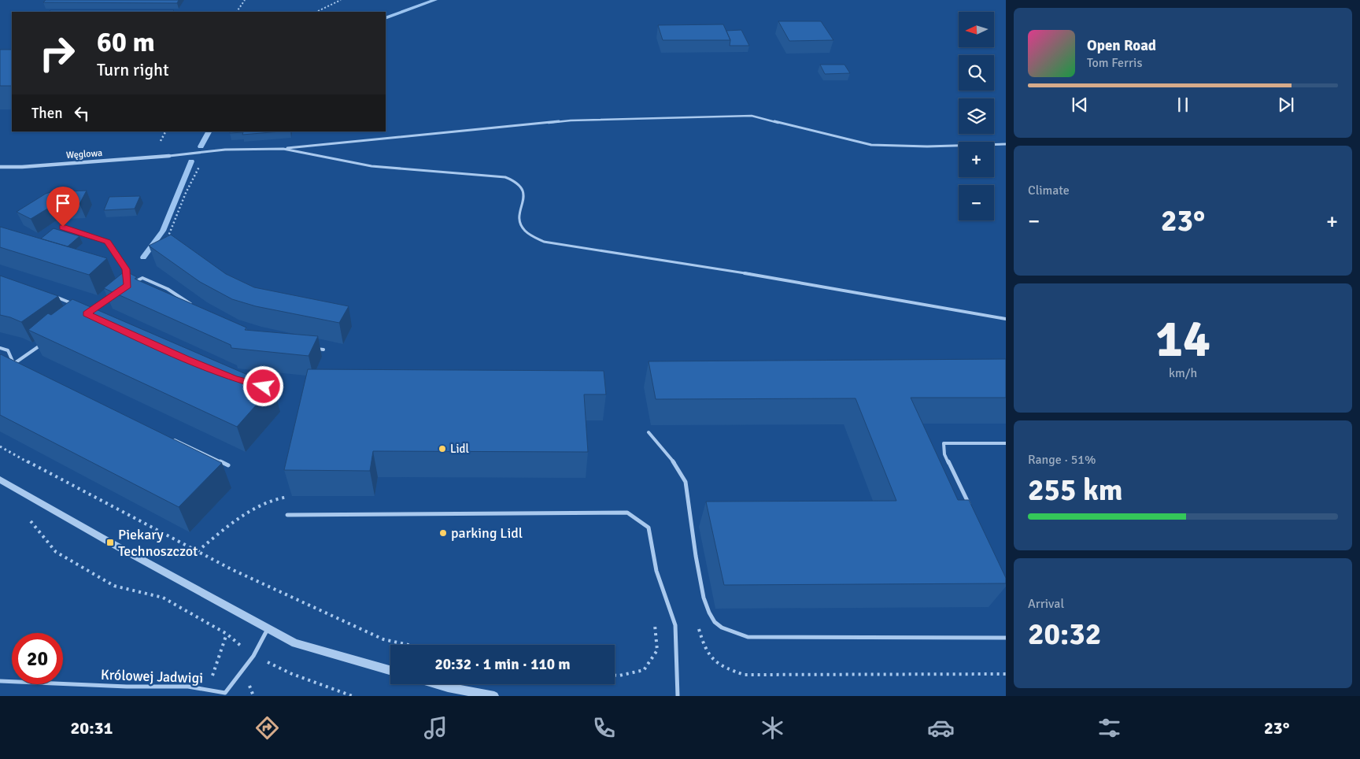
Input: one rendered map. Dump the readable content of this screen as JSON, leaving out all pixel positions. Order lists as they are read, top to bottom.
{
  "streets": {
    "street": ["Węglowa"],
    "lane": ["Królowej Jadwigi"]
  },
  "places": {
    "other": ["Lidl", "parking Lidl"],
    "transit": ["Piekary Technoszczot"]
  },
  "north": "left",
  "page": {
    "map_buttons": ["+", "−"],
    "turn": ["60 m", "Turn right"],
    "song": ["Open Road", "Tom Ferris"],
    "then": "Then",
    "tile": [
      "Climate",
      ["14", "km/h"],
      ["Range · 51%", "255 km"],
      ["Arrival", "20:32"]
    ],
    "heat": ["−", "23°", "+"],
    "limit": "20",
    "trip": "20:32 · 1 min · 110 m",
    "tabs": ["20:31", "23°"]
  }
}
